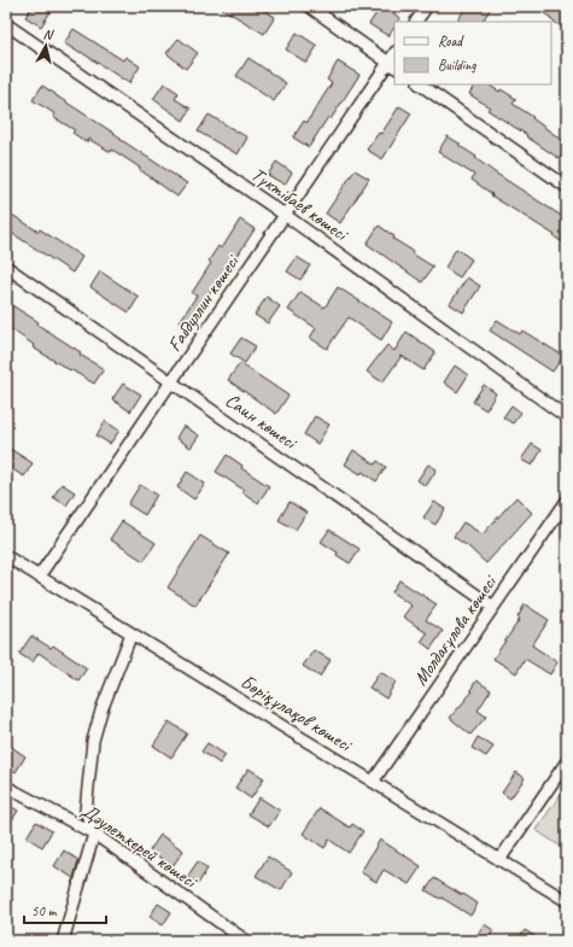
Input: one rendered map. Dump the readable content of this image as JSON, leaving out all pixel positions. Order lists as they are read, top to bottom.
{
  "streets": {
    "street": [
      "Түктібаев көшесі",
      "Ғабдуллин көшесі",
      "Саин көшесі",
      "Молдағұлова көшесі",
      "Бөріқұлақов көшесі",
      "Дәулеткерей көшесі"
    ]
  },
  "crossings": [
    ["Түктібаев көшесі", "Ғабдуллин көшесі"],
    ["Ғабдуллин көшесі", "Саин көшесі"],
    ["Ғабдуллин көшесі", "Бөріқұлақов көшесі"],
    ["Саин көшесі", "Молдағұлова көшесі"],
    ["Молдағұлова көшесі", "Бөріқұлақов көшесі"]
  ],
  "legend": ["Road", "Building"],
  "scale_bar": "50 m",
  "north": "top"
}
